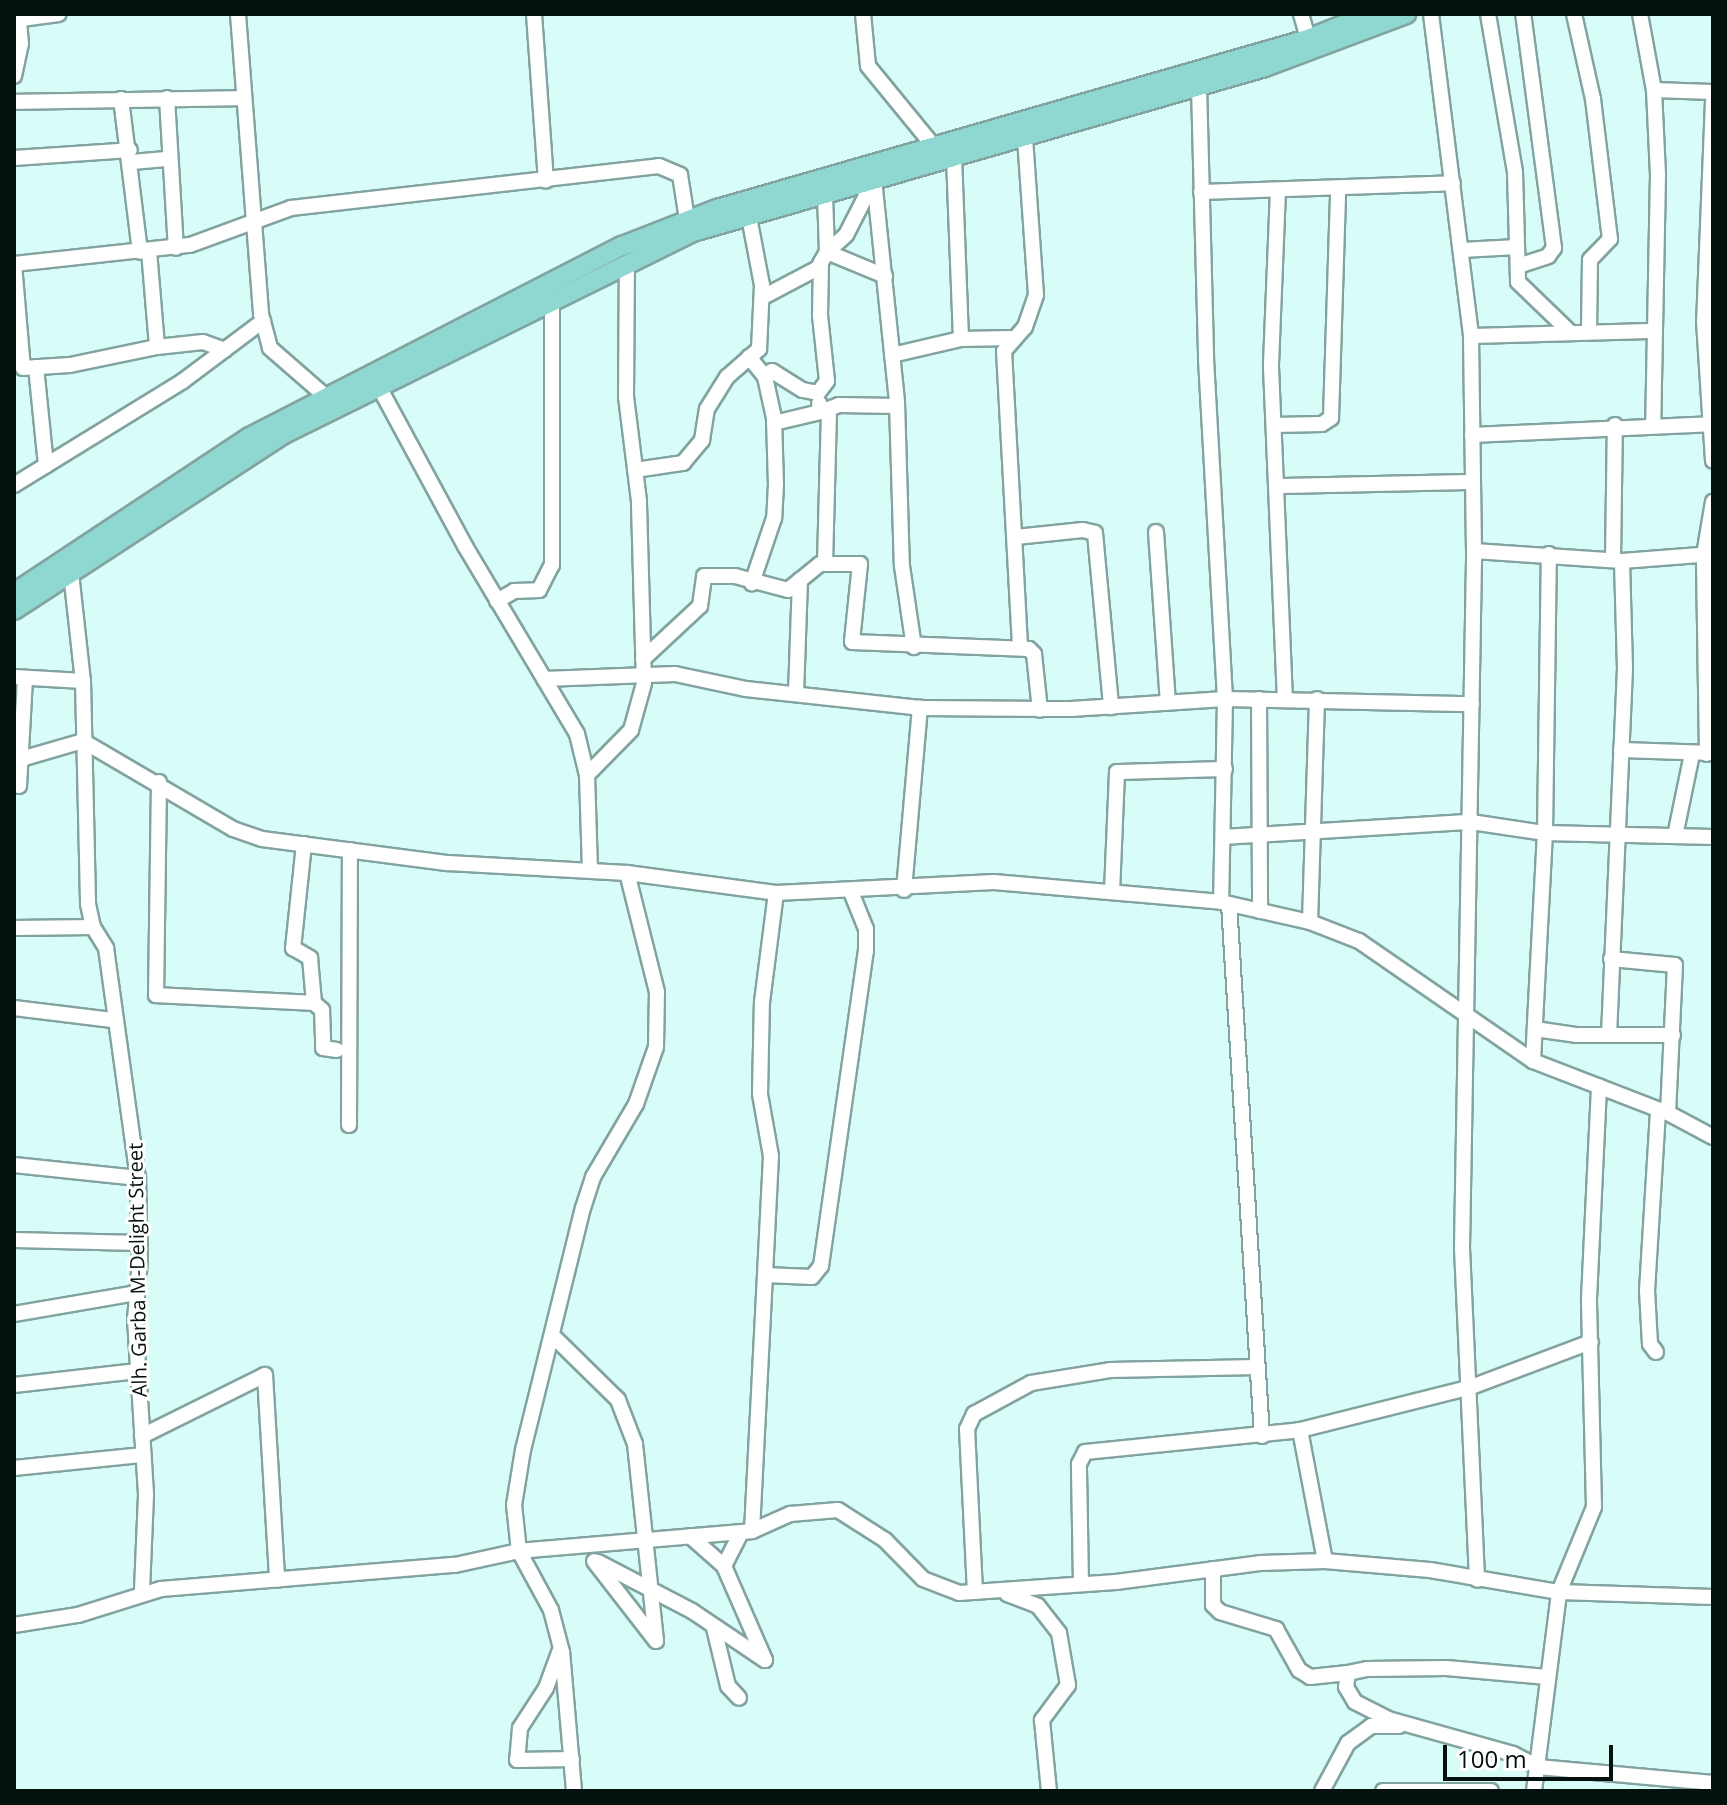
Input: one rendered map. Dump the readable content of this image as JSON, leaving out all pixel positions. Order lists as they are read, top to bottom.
{
  "streets": {
    "street": ["Alh. Garba M-Delight Street"]
  },
  "scale_bar": "100 m"
}
